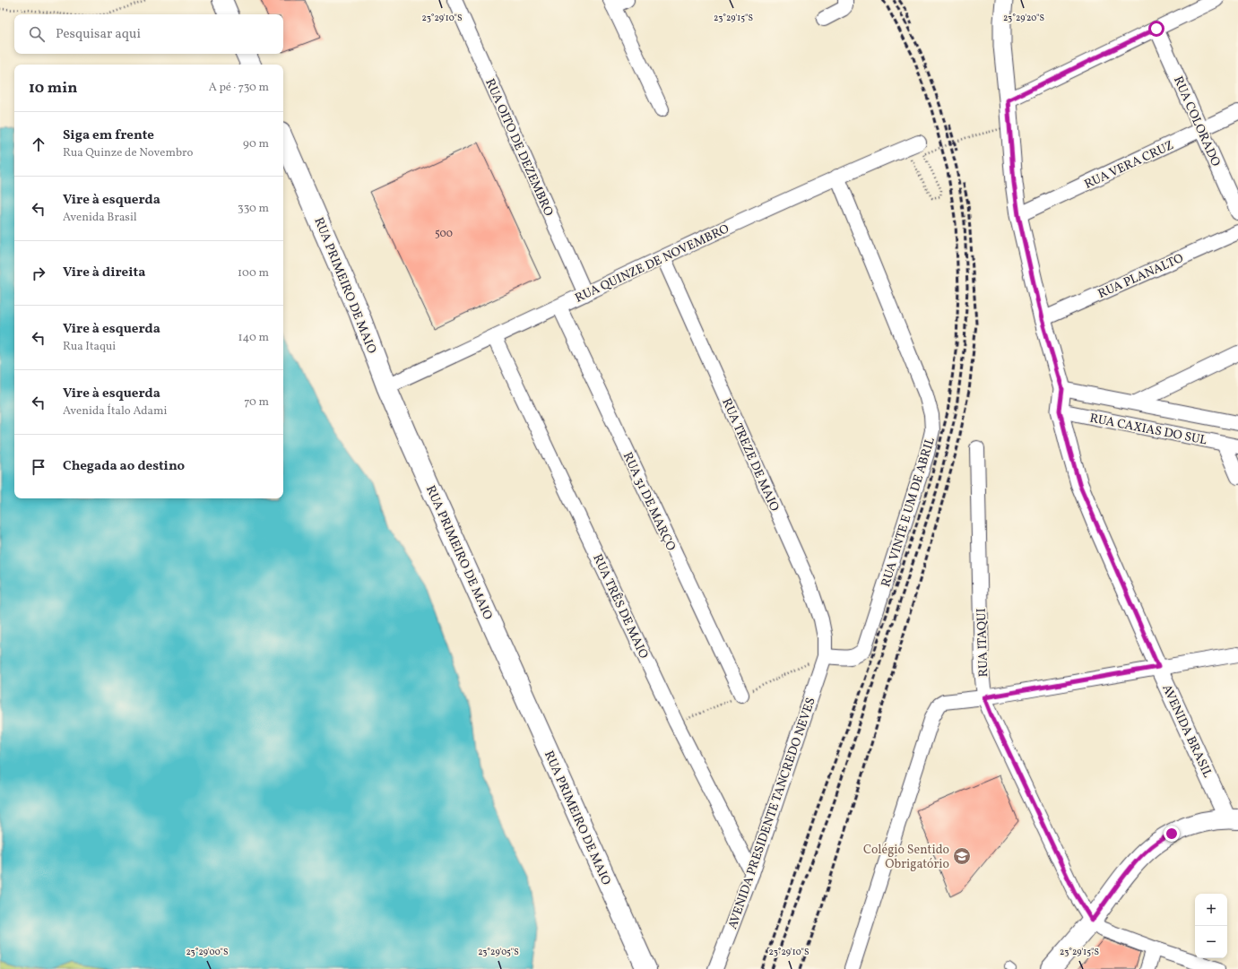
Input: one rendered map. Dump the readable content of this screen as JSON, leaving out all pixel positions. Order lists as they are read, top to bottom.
{
  "streets": {
    "main road": ["RUA PRIMEIRO DE MAIO"],
    "street": [
      "RUA COLORADO",
      "RUA OITO DE DEZEMBRO",
      "RUA VERA CRUZ",
      "RUA QUINZE DE NOVEMBRO",
      "RUA PLANALTO",
      "RUA CAXIAS DO SUL",
      "RUA TREZE DE MAIO",
      "RUA 31 DE MARÇO",
      "RUA VINTE E UM DE ABRIL",
      "RUA TRÊS DE MAIO",
      "RUA ITAQUI",
      "AVENIDA BRASIL",
      "AVENIDA PRESIDENTE TANCREDO NEVES"
    ]
  },
  "crossings": [
    ["RUA COLORADO", "RUA VERA CRUZ"],
    ["RUA OITO DE DEZEMBRO", "RUA QUINZE DE NOVEMBRO"],
    ["RUA VERA CRUZ", "AVENIDA BRASIL"],
    ["RUA QUINZE DE NOVEMBRO", "RUA PRIMEIRO DE MAIO"],
    ["RUA QUINZE DE NOVEMBRO", "RUA TREZE DE MAIO"],
    ["RUA QUINZE DE NOVEMBRO", "RUA 31 DE MARÇO"],
    ["RUA QUINZE DE NOVEMBRO", "RUA VINTE E UM DE ABRIL"],
    ["RUA QUINZE DE NOVEMBRO", "RUA TRÊS DE MAIO"],
    ["RUA PLANALTO", "AVENIDA BRASIL"],
    ["RUA CAXIAS DO SUL", "AVENIDA BRASIL"],
    ["RUA TREZE DE MAIO", "RUA VINTE E UM DE ABRIL"],
    ["RUA TREZE DE MAIO", "AVENIDA PRESIDENTE TANCREDO NEVES"],
    ["RUA VINTE E UM DE ABRIL", "AVENIDA PRESIDENTE TANCREDO NEVES"],
    ["RUA TRÊS DE MAIO", "AVENIDA PRESIDENTE TANCREDO NEVES"]
  ],
  "places": {
    "school or university": ["Colégio Sentido Obrigatório"]
  },
  "house_numbers": ["500"],
  "page": {
    "search": "Pesquisar aqui",
    "heading": ["10 min", "A pé · 730 m"],
    "list": [
      ["Siga em frente", "Rua Quinze de Novembro", "90 m"],
      ["Vire à esquerda", "Avenida Brasil", "330 m"],
      ["Vire à direita", "100 m"],
      ["Vire à esquerda", "Rua Itaqui", "140 m"],
      ["Vire à esquerda", "Avenida Ítalo Adami", "70 m"],
      "Chegada ao destino"
    ],
    "map_buttons": ["+", "−"]
  },
  "coordinates": [
    "23°29'10\"S",
    "23°29'15\"S",
    "23°29'20\"S",
    "23°29'00\"S",
    "23°29'05\"S"
  ]
}
